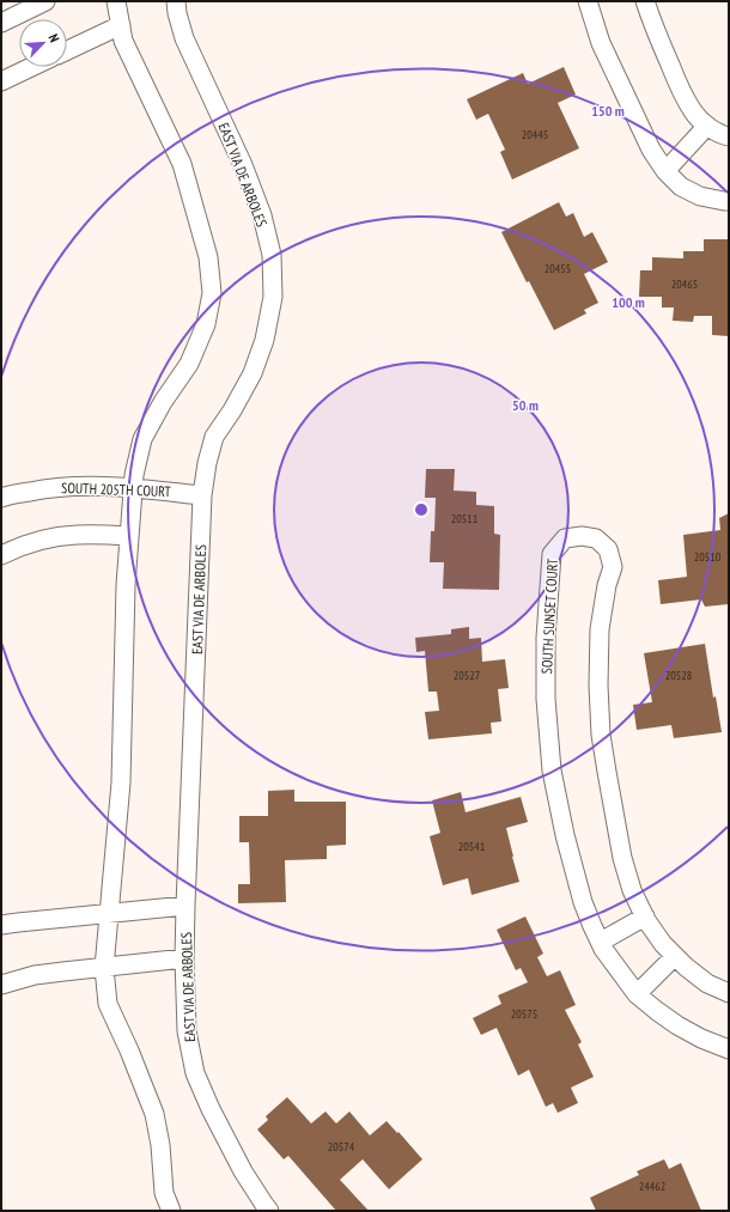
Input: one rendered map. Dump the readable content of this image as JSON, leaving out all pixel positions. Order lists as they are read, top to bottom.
{
  "streets": {
    "street": ["EAST VIA DE ARBOLES", "SOUTH 205TH COURT", "SOUTH SUNSET COURT"]
  },
  "crossings": [
    ["EAST VIA DE ARBOLES", "SOUTH 205TH COURT"]
  ],
  "house_numbers": [
    "20445",
    "20455",
    "20465",
    "20511",
    "20510",
    "20527",
    "20528",
    "20541",
    "20575",
    "20574",
    "24462"
  ],
  "north": "top right",
  "rings": ["150 m", "100 m", "50 m"]
}
